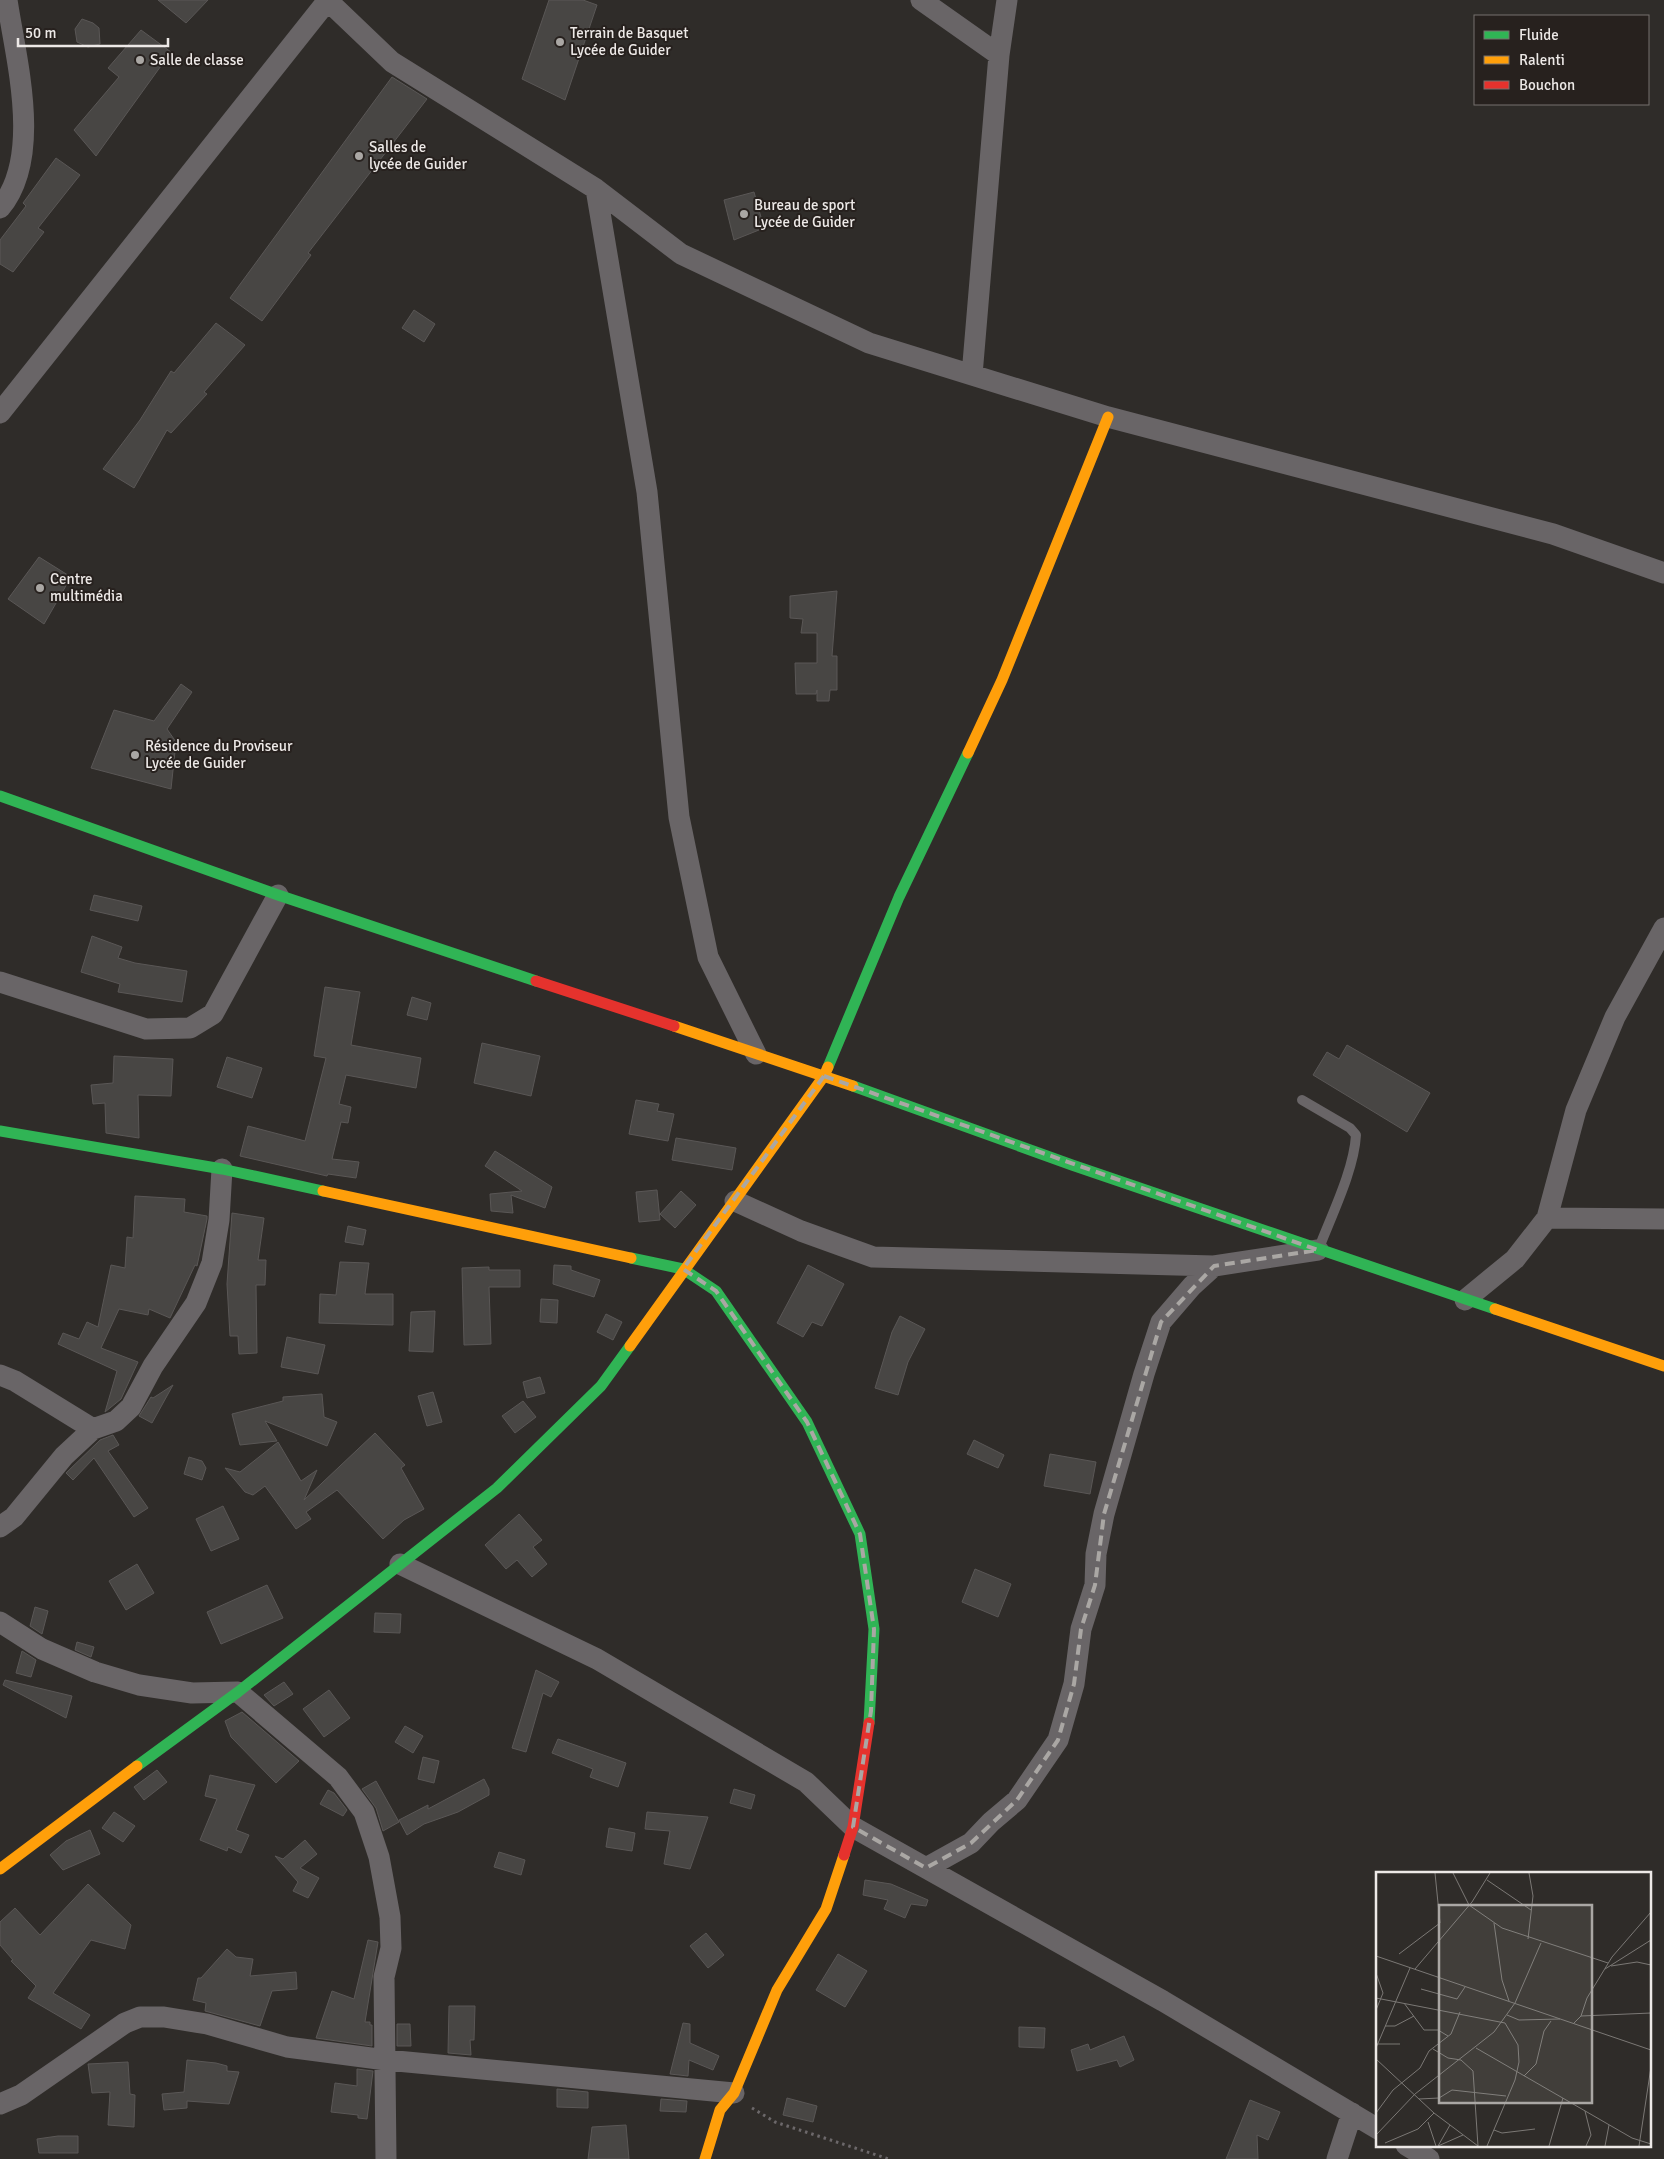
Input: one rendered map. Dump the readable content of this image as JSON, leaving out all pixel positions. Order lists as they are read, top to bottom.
{
  "places": [
    "Terrain de Basquet Lycée de Guider",
    "Salle de classe",
    "Salles de lycée de Guider",
    "Bureau de sport Lycée de Guider",
    "Centre multimédia",
    "Résidence du Proviseur Lycée de Guider"
  ],
  "legend": ["Fluide", "Ralenti", "Bouchon"],
  "scale_bar": "50 m"
}
